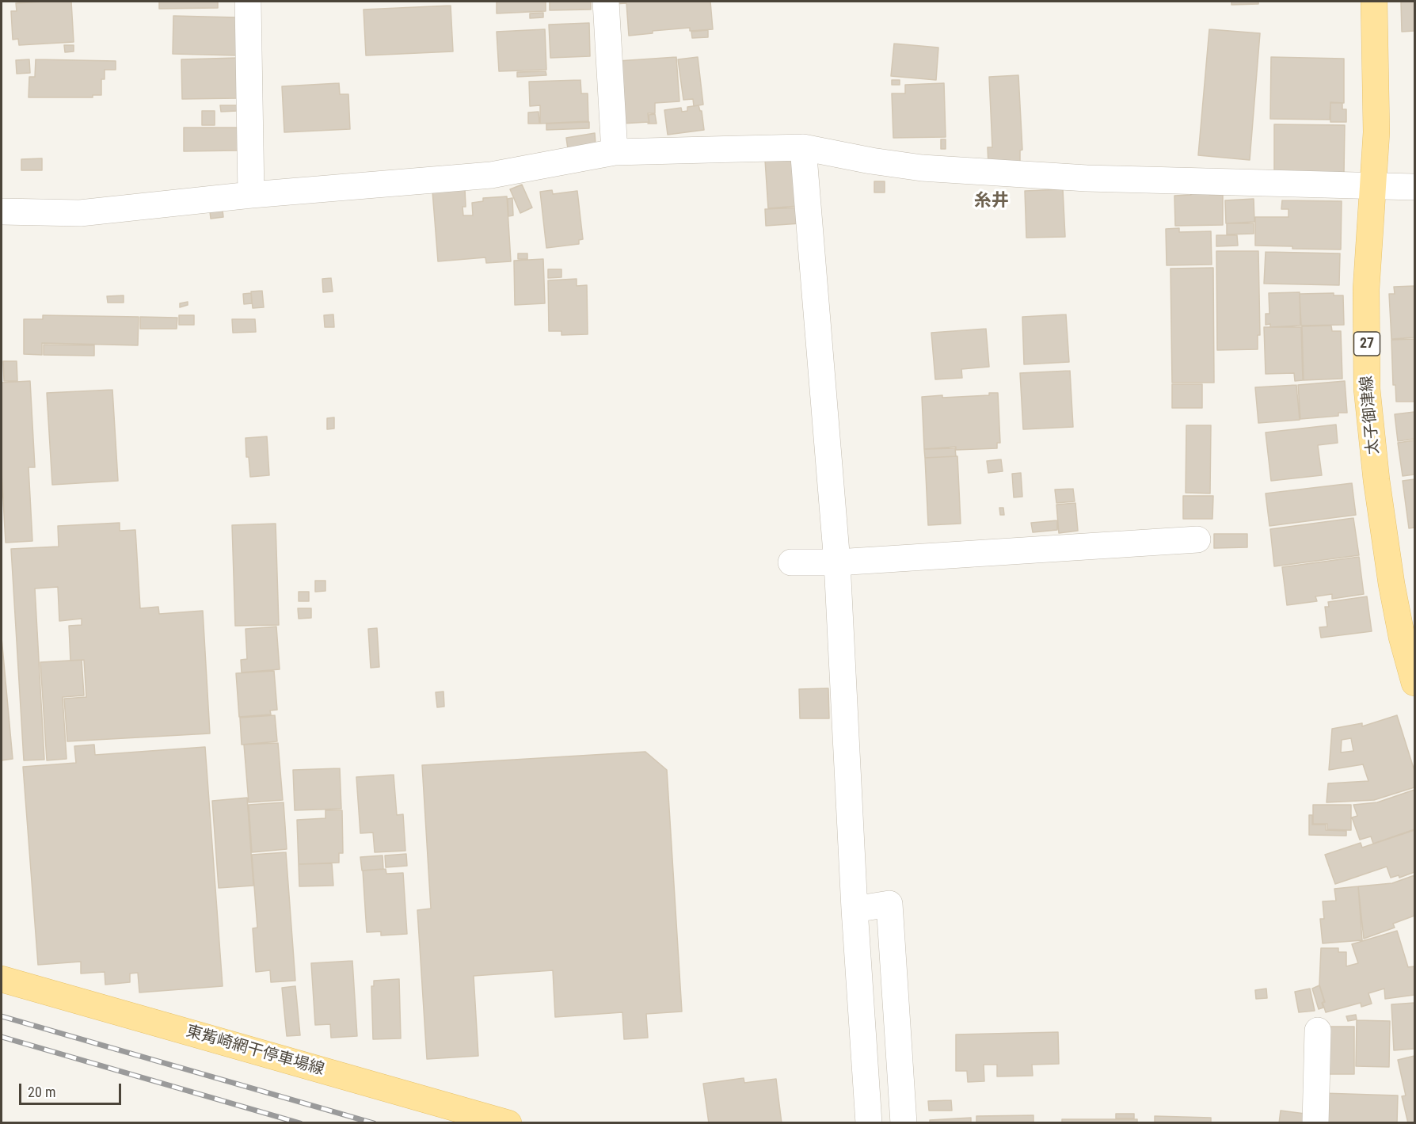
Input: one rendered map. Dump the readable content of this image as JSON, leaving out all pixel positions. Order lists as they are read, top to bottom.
{
  "streets": {
    "main road": ["27", "太子御津線", "東觜崎網干停車場線"]
  },
  "districts": ["糸井"],
  "scale_bar": "20 m"
}
